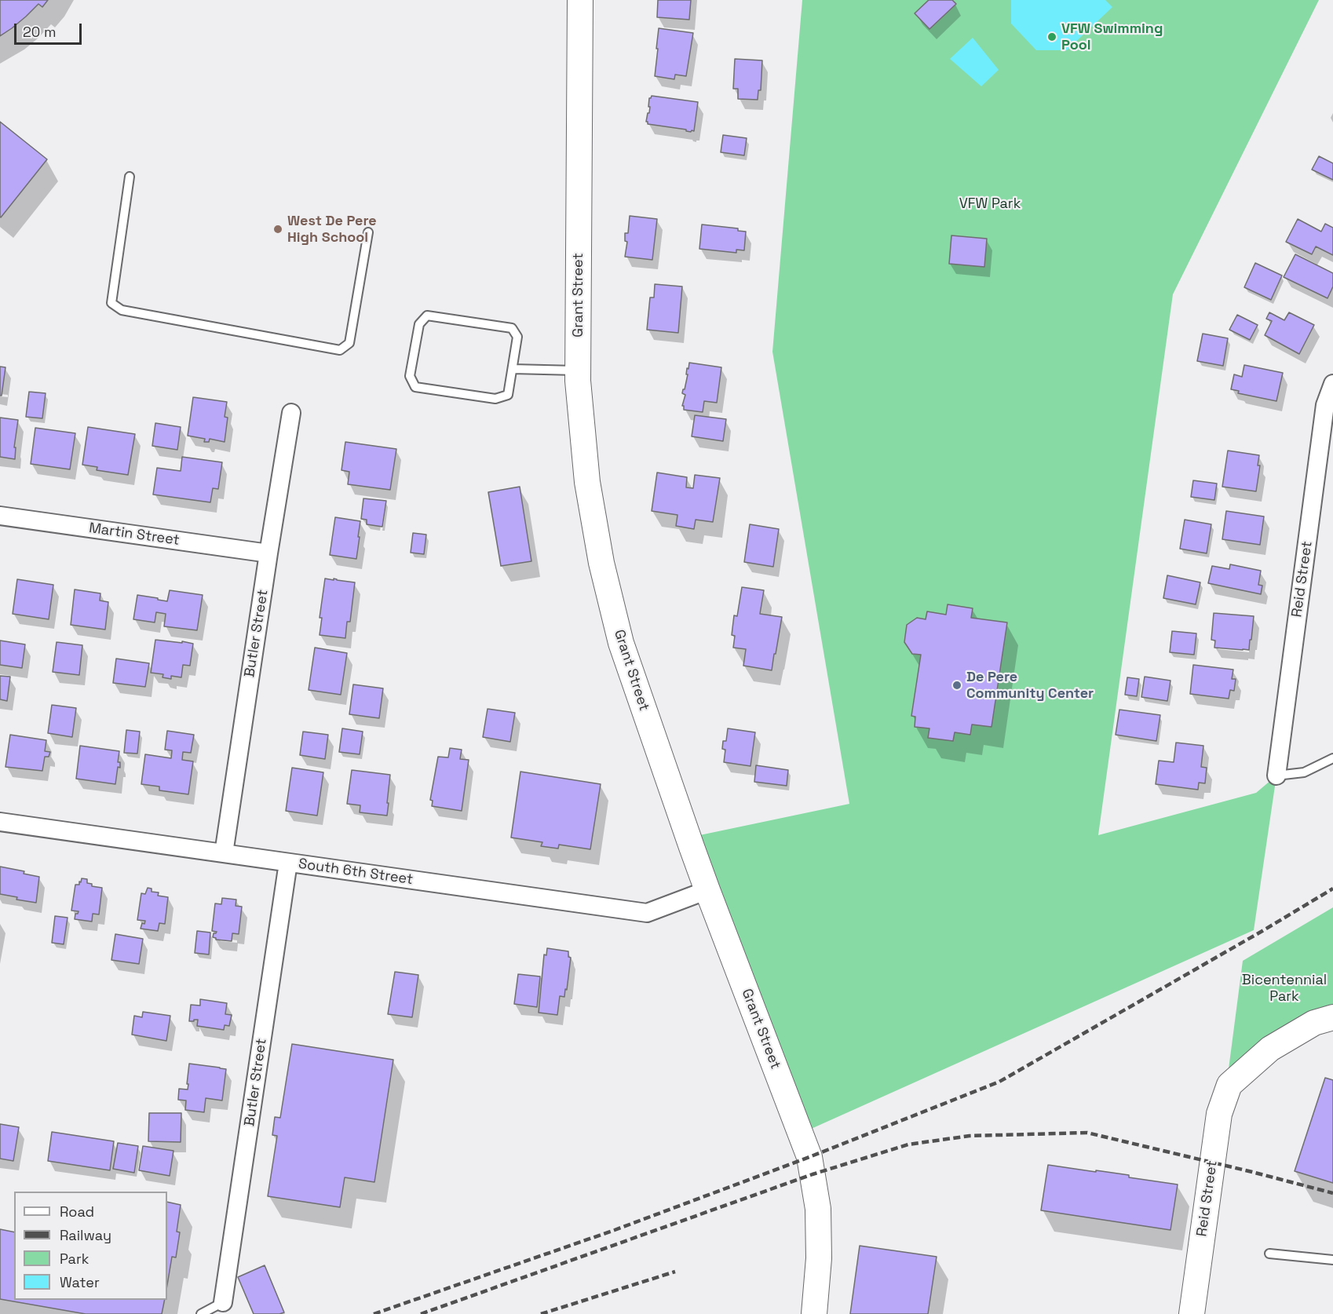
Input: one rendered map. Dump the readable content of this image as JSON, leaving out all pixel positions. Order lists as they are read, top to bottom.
{
  "streets": {
    "street": [
      "Grant Street",
      "Martin Street",
      "Reid Street",
      "Butler Street",
      "South 6th Street"
    ]
  },
  "crossings": [
    ["Grant Street", "South 6th Street"],
    ["Martin Street", "Butler Street"],
    ["Butler Street", "South 6th Street"]
  ],
  "parks": ["VFW Park", "Bicentennial Park"],
  "places": ["VFW Swimming Pool", "West De Pere High School", "De Pere Community Center"],
  "legend": [
    "Road",
    "Railway",
    "Park",
    "Water"
  ],
  "scale_bar": "20 m"
}
